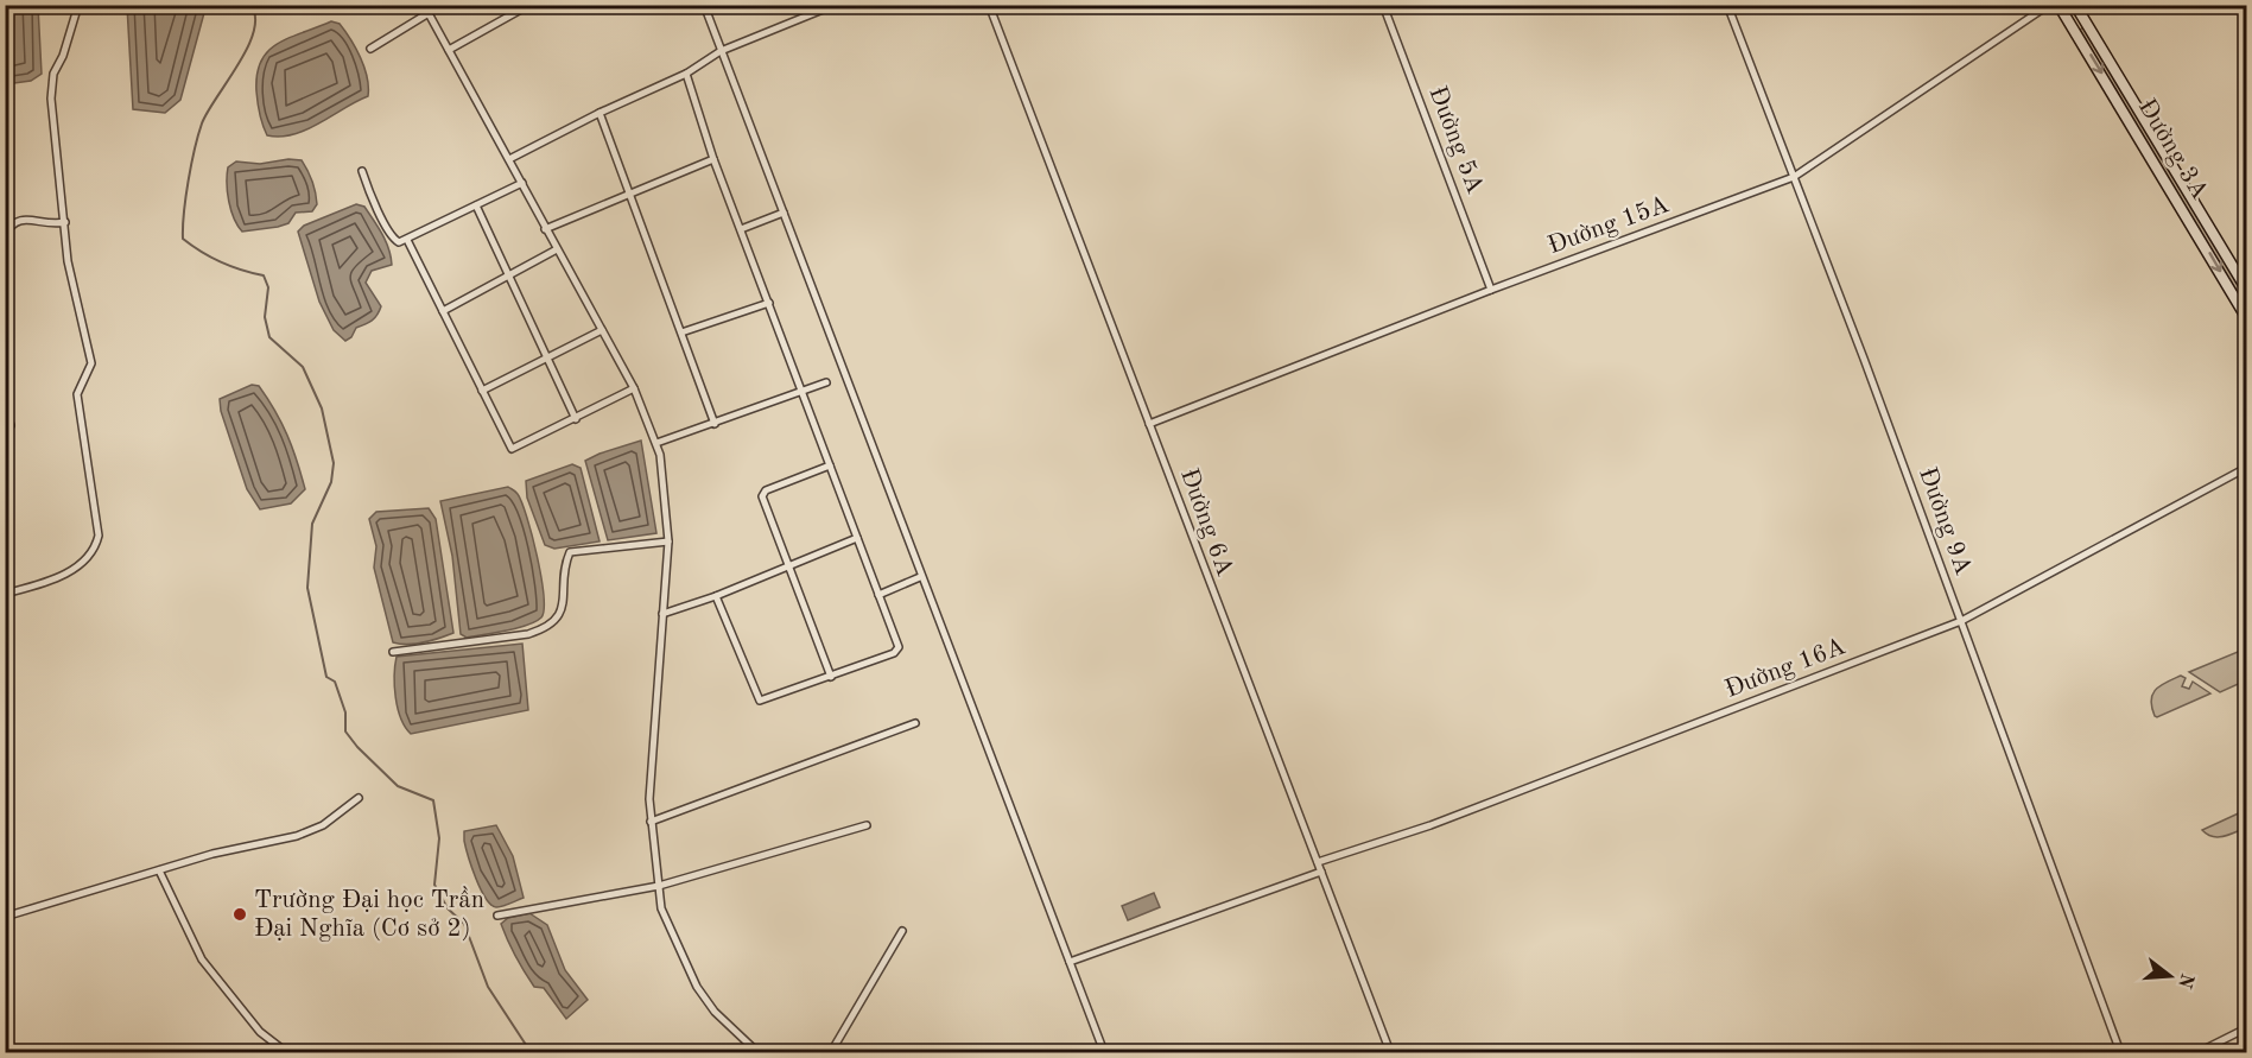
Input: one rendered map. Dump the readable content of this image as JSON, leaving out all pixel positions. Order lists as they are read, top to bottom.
{
  "streets": {
    "street": [
      "Đường 5A",
      "Đường 3A",
      "Đường 15A",
      "Đường 9A",
      "Đường 6A",
      "Đường 16A"
    ]
  },
  "crossings": [
    ["Đường 5A", "Đường 15A"],
    ["Đường 15A", "Đường 9A"],
    ["Đường 15A", "Đường 6A"],
    ["Đường 9A", "Đường 16A"],
    ["Đường 6A", "Đường 16A"]
  ],
  "places": ["Trường Đại học Trần Đại Nghĩa (Cơ sở 2)"],
  "north": "right"
}
